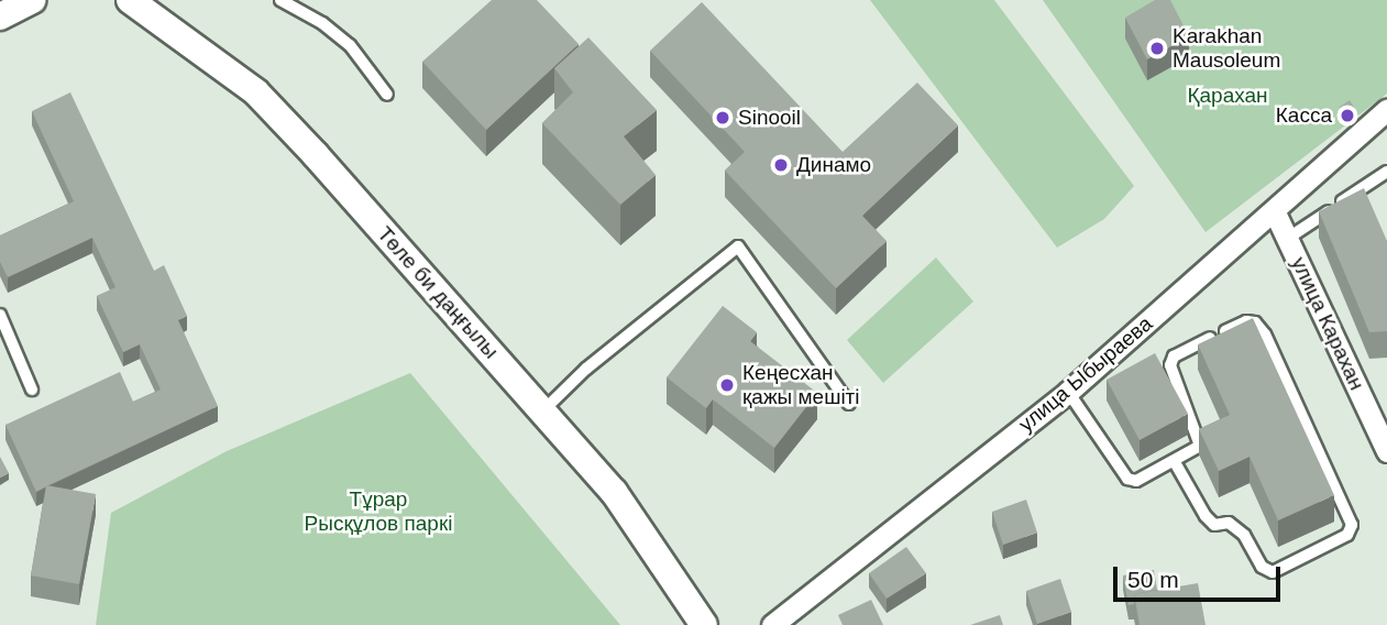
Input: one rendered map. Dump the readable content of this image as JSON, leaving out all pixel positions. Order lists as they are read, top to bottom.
{
  "streets": {
    "street": ["Төле би даңғылы", "улица Карахан", "улица Ыбыраева"]
  },
  "crossings": [
    ["улица Карахан", "улица Ыбыраева"]
  ],
  "parks": ["Қарахан", "Тұрар Рысқұлов паркі"],
  "places": [
    "Karakhan Mausoleum",
    "Касса",
    "Sinooil",
    "Динамо",
    "Кеңесхан қажы мешіті"
  ],
  "scale_bar": "50 m"
}
